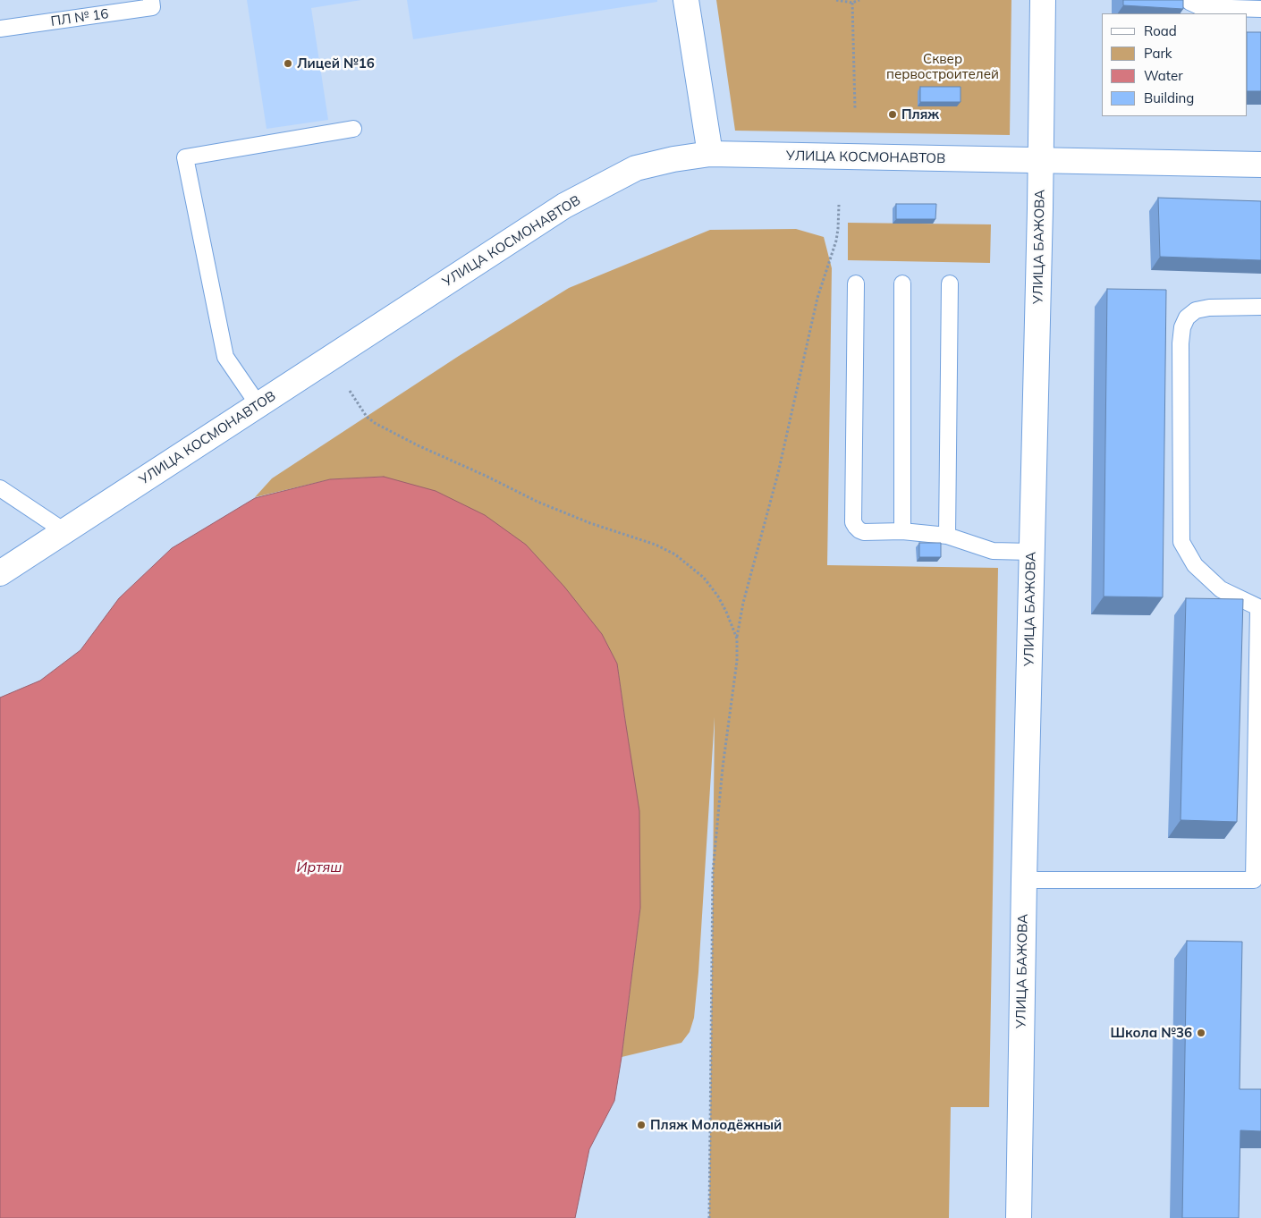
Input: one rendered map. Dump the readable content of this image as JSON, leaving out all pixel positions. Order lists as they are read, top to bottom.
{
  "streets": {
    "street": ["УЛИЦА КОСМОНАВТОВ", "УЛИЦА БАЖОВА"],
    "lane": ["ПЛ № 16"]
  },
  "crossings": [
    ["УЛИЦА КОСМОНАВТОВ", "УЛИЦА БАЖОВА"]
  ],
  "water": ["Иртяш"],
  "parks": ["Сквер первостроителей"],
  "places": [
    "Лицей №16",
    "Пляж",
    "Школа №36",
    "Пляж Молодёжный"
  ],
  "legend": [
    "Road",
    "Park",
    "Water",
    "Building"
  ]
}
